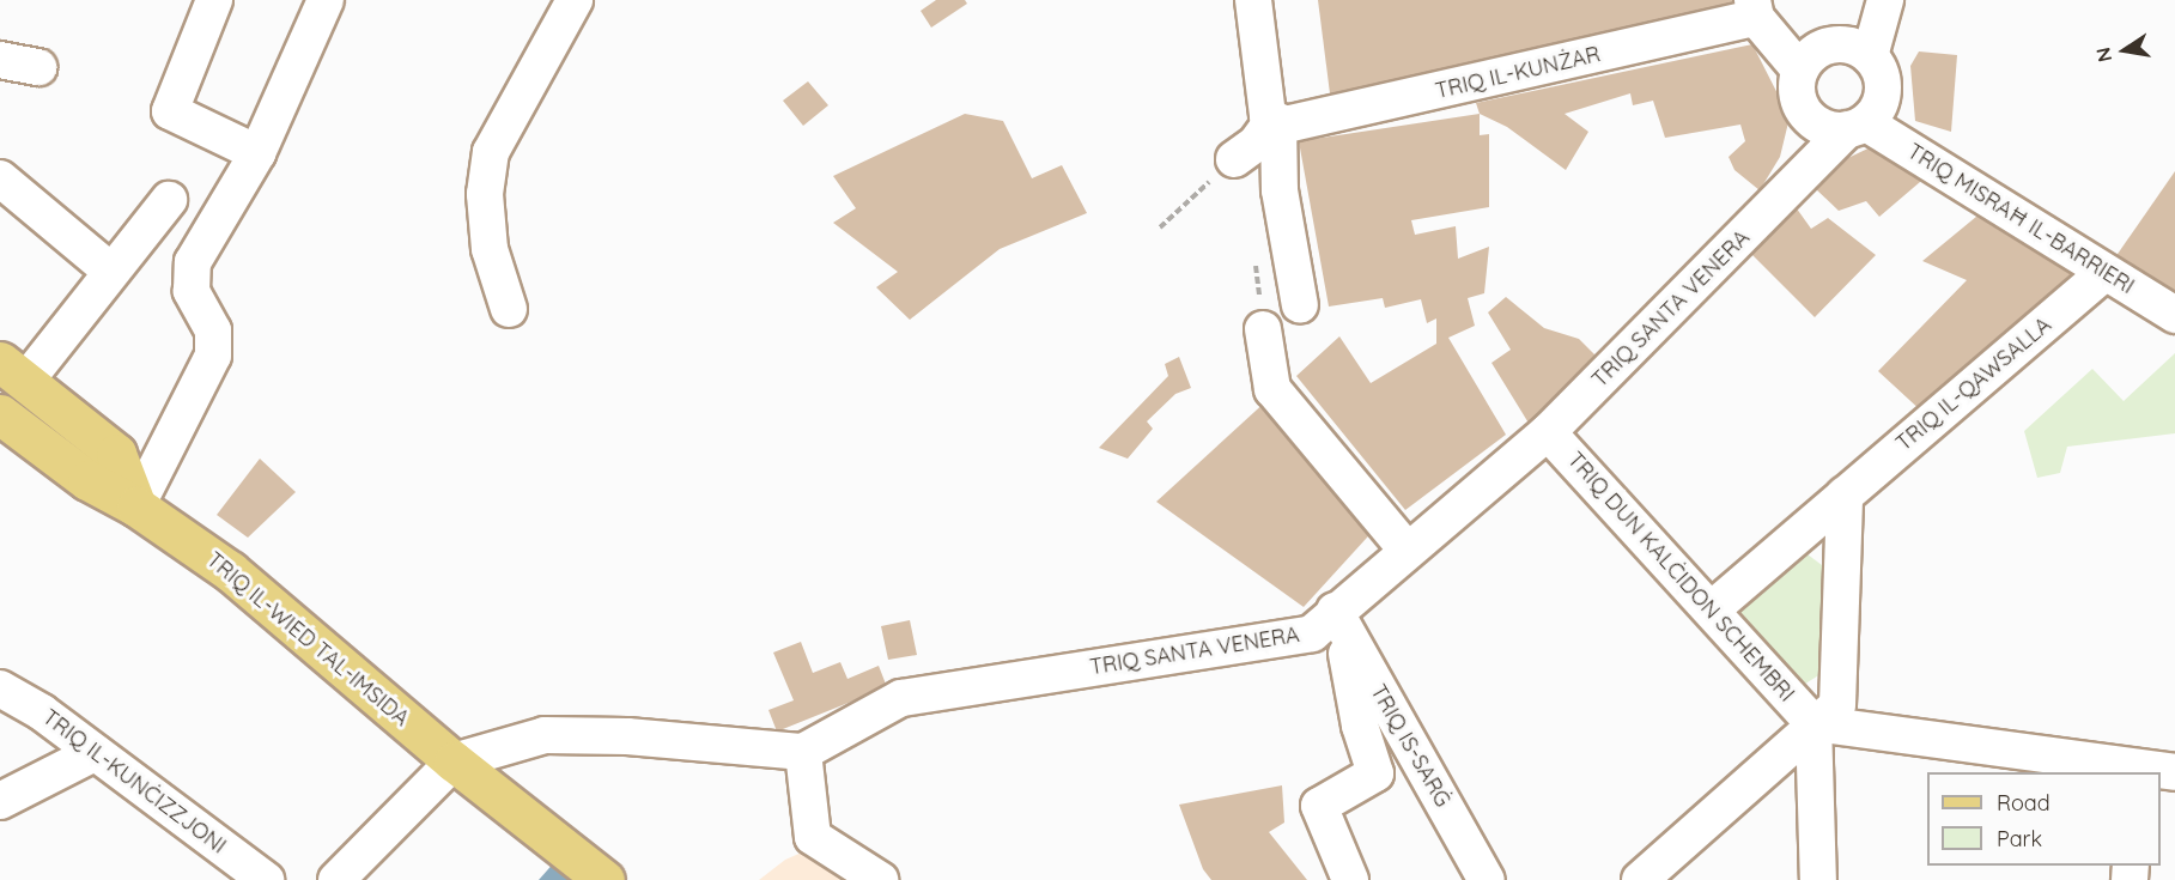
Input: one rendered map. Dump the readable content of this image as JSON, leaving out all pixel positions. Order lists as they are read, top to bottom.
{
  "streets": {
    "main road": ["TRIQ IL-WIED TAL-IMSIDA"],
    "street": [
      "TRIQ IL-KUNŻAR",
      "TRIQ MISRAĦ IL-BARRIERI",
      "TRIQ SANTA VENERA",
      "TRIQ IL-QAWSALLA",
      "TRIQ DUN KALĊIDON SCHEMBRI",
      "TRIQ IS-SARĠ",
      "TRIQ IL-KUNĊIZZJONI"
    ]
  },
  "crossings": [
    ["TRIQ MISRAĦ IL-BARRIERI", "TRIQ SANTA VENERA"],
    ["TRIQ MISRAĦ IL-BARRIERI", "TRIQ IL-QAWSALLA"],
    ["TRIQ SANTA VENERA", "TRIQ DUN KALĊIDON SCHEMBRI"],
    ["TRIQ SANTA VENERA", "TRIQ IS-SARĠ"],
    ["TRIQ IL-QAWSALLA", "TRIQ DUN KALĊIDON SCHEMBRI"]
  ],
  "legend": ["Road", "Park"],
  "north": "left"
}
